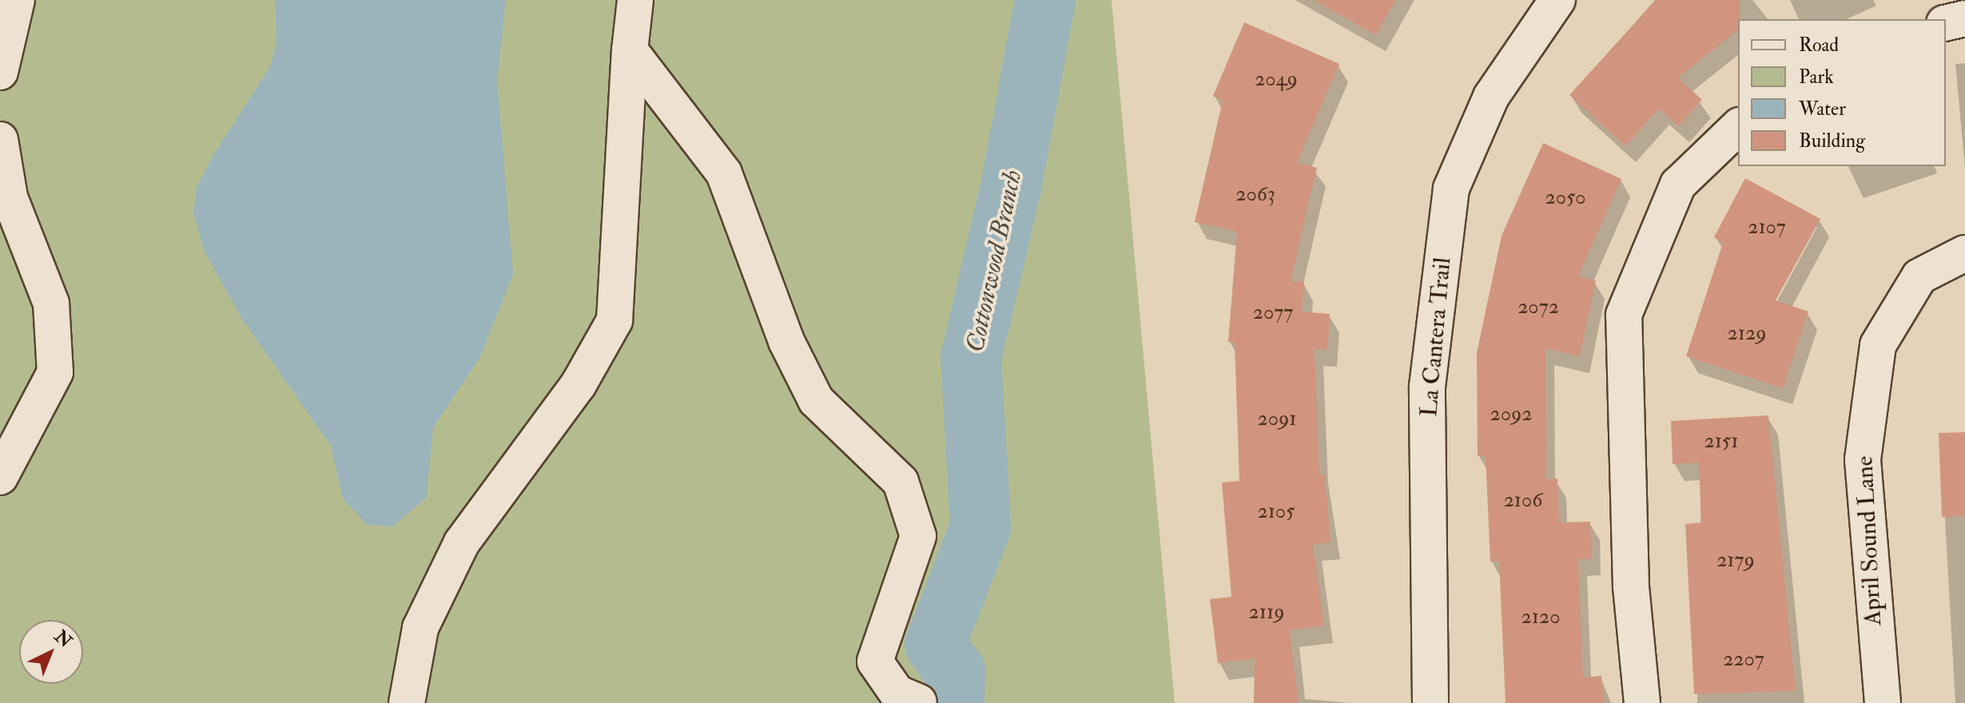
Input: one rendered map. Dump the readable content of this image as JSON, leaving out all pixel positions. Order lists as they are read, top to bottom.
{
  "streets": {
    "street": ["La Cantera Trail", "April Sound Lane"]
  },
  "water": ["Cottonwood Branch"],
  "house_numbers": [
    "2049",
    "2063",
    "2050",
    "2107",
    "2072",
    "2077",
    "2129",
    "2092",
    "2091",
    "2151",
    "2106",
    "2105",
    "2179",
    "2119",
    "2120",
    "2207"
  ],
  "legend": [
    "Road",
    "Park",
    "Water",
    "Building"
  ],
  "north": "top right"
}
